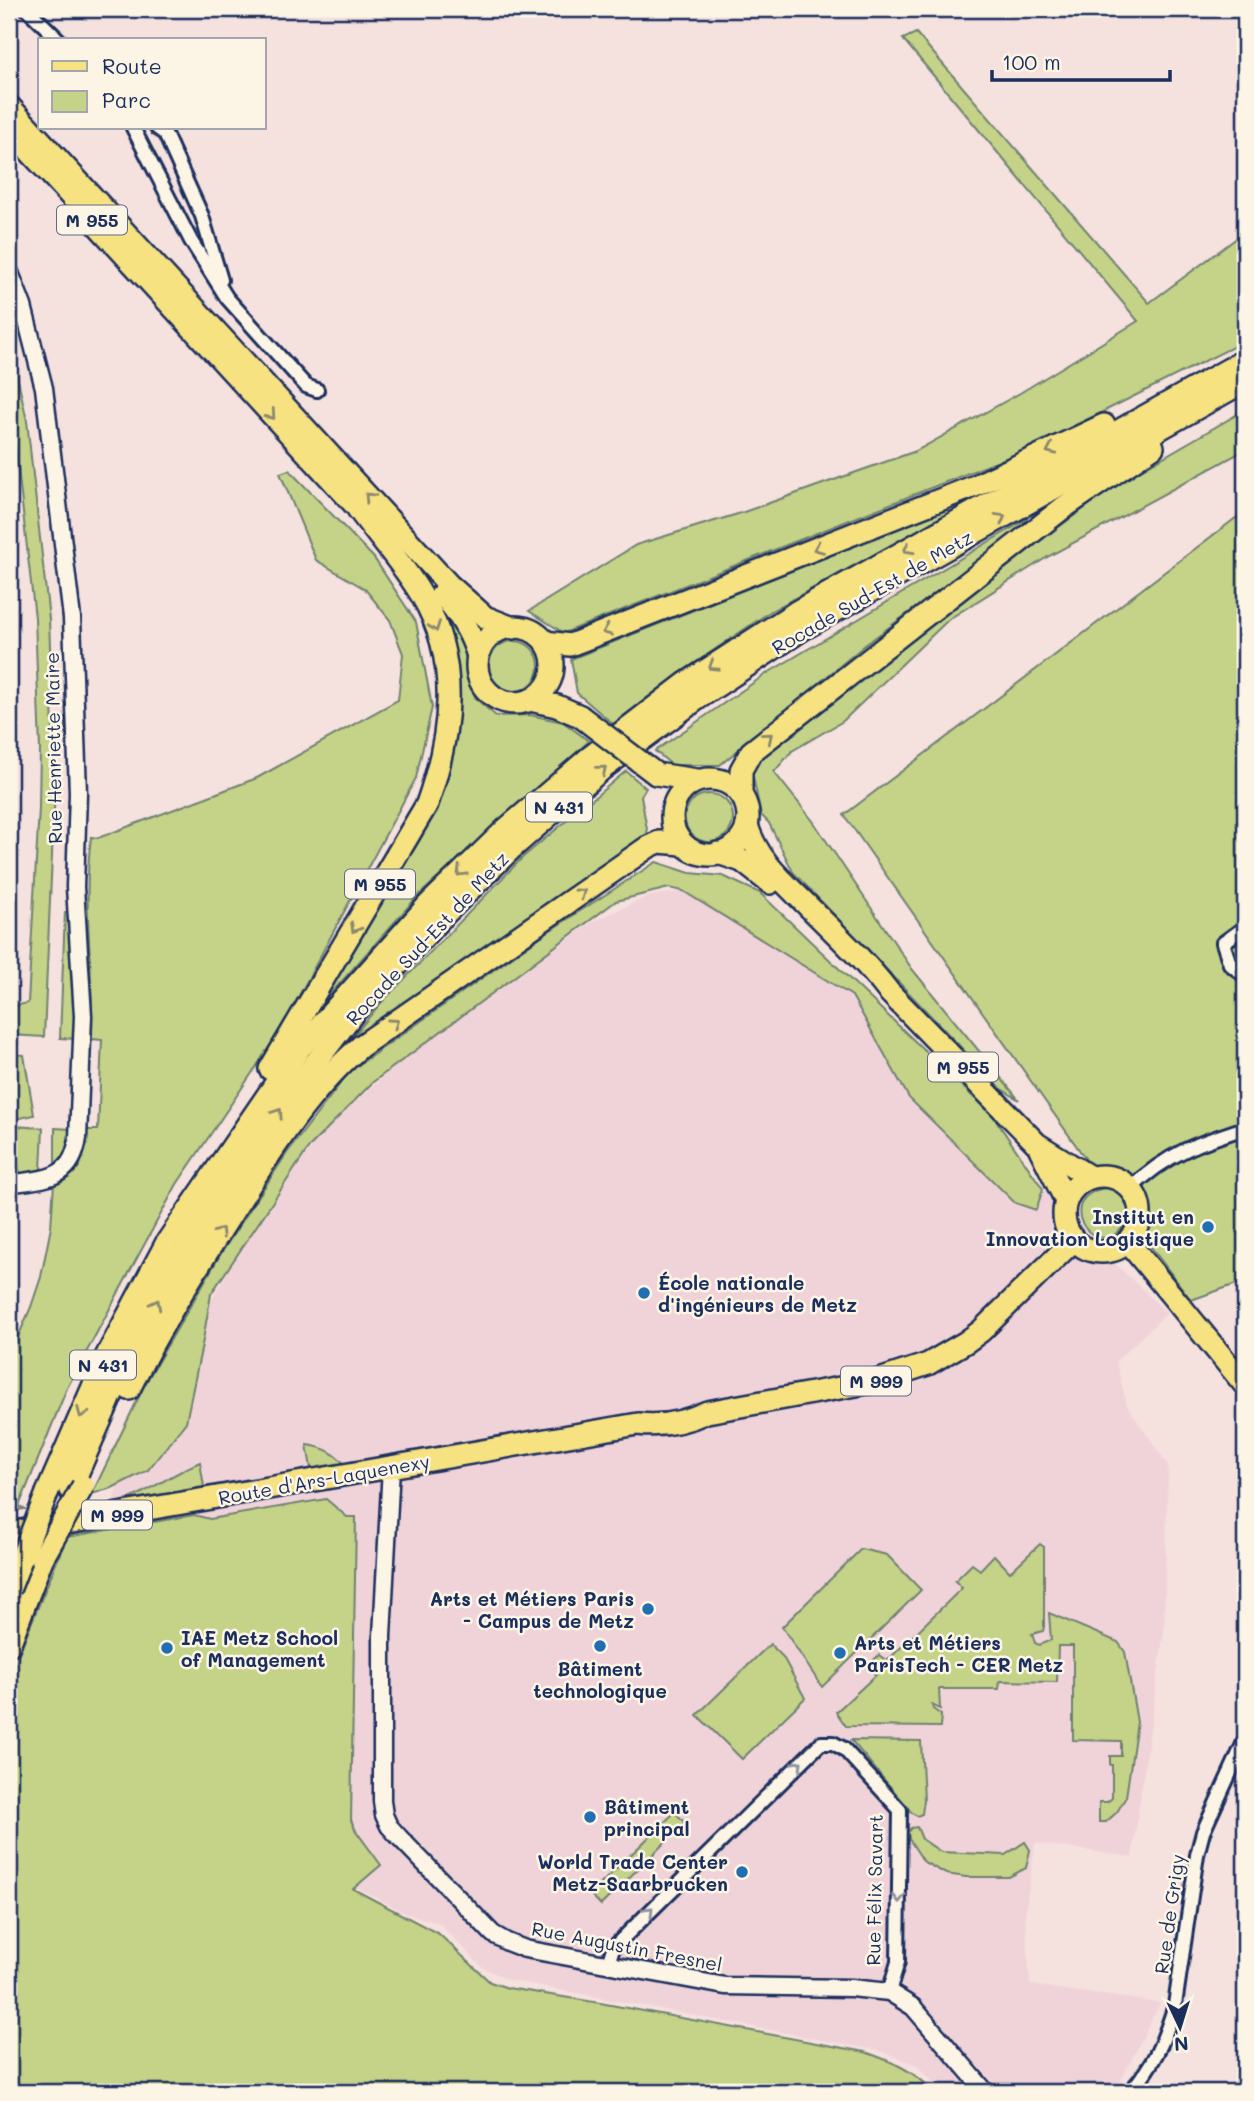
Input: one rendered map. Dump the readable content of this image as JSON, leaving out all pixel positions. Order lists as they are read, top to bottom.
{
  "streets": {
    "main road": [
      "M 955",
      "Rocade Sud-Est de Metz",
      "N 431",
      "M 999",
      "Route d'Ars-Laquenexy"
    ],
    "street": [
      "Rue Henriette Maire",
      "Rue Félix Savart",
      "Rue de Grigy",
      "Rue Augustin Fresnel"
    ]
  },
  "crossings": [
    ["M 955", "Rocade Sud-Est de Metz"],
    ["M 955", "Route d'Ars-Laquenexy"],
    ["Route d'Ars-Laquenexy", "Rue Augustin Fresnel"],
    ["Rue Félix Savart", "Rue Augustin Fresnel"]
  ],
  "places": [
    "Institut en Innovation Logistique",
    "École nationale d'ingénieurs de Metz",
    "Arts et Métiers Paris - Campus de Metz",
    "Bâtiment technologique",
    "IAE Metz School of Management",
    "Arts et Métiers ParisTech - CER Metz",
    "Bâtiment principal",
    "World Trade Center Metz-Saarbrucken"
  ],
  "legend": ["Route", "Parc"],
  "scale_bar": "100 m",
  "north": "bottom"
}
